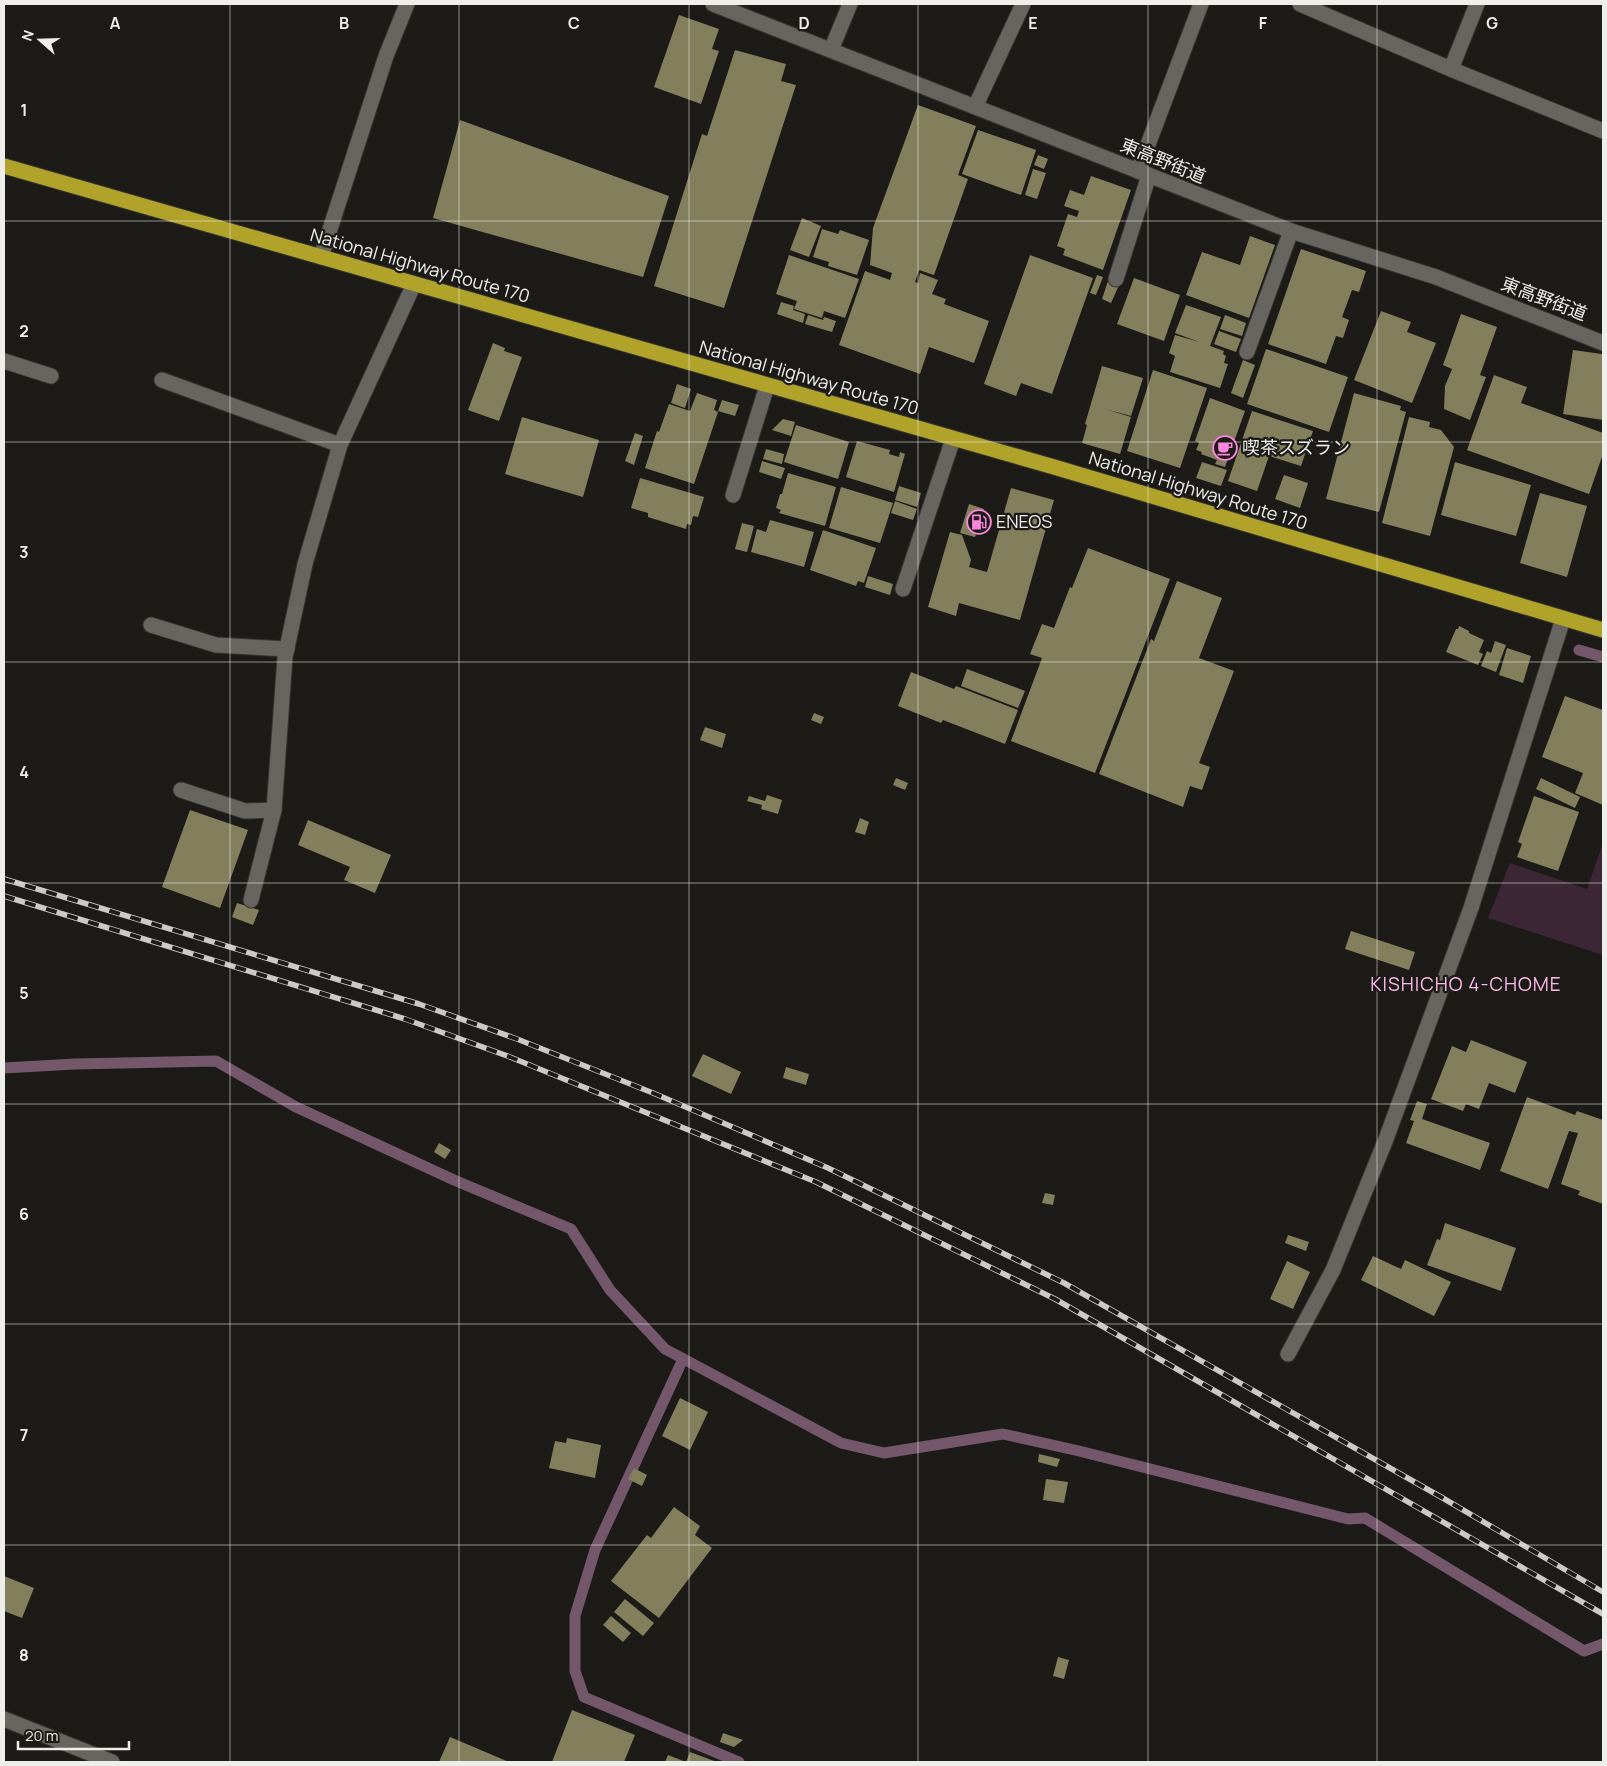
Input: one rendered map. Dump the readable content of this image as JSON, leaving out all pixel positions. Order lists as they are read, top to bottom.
{
  "streets": {
    "highway": ["National Highway Route 170"],
    "street": ["東高野街道"]
  },
  "districts": ["KISHICHO 4-CHOME"],
  "places": {
    "cafe": ["喫茶スズラン"],
    "fuel station": ["ENEOS"]
  },
  "scale_bar": "20 m",
  "north": "left",
  "grid": {
    "columns": [
      "A",
      "B",
      "C",
      "D",
      "E",
      "F",
      "G"
    ],
    "rows": [
      "1",
      "2",
      "3",
      "4",
      "5",
      "6",
      "7",
      "8"
    ]
  }
}
